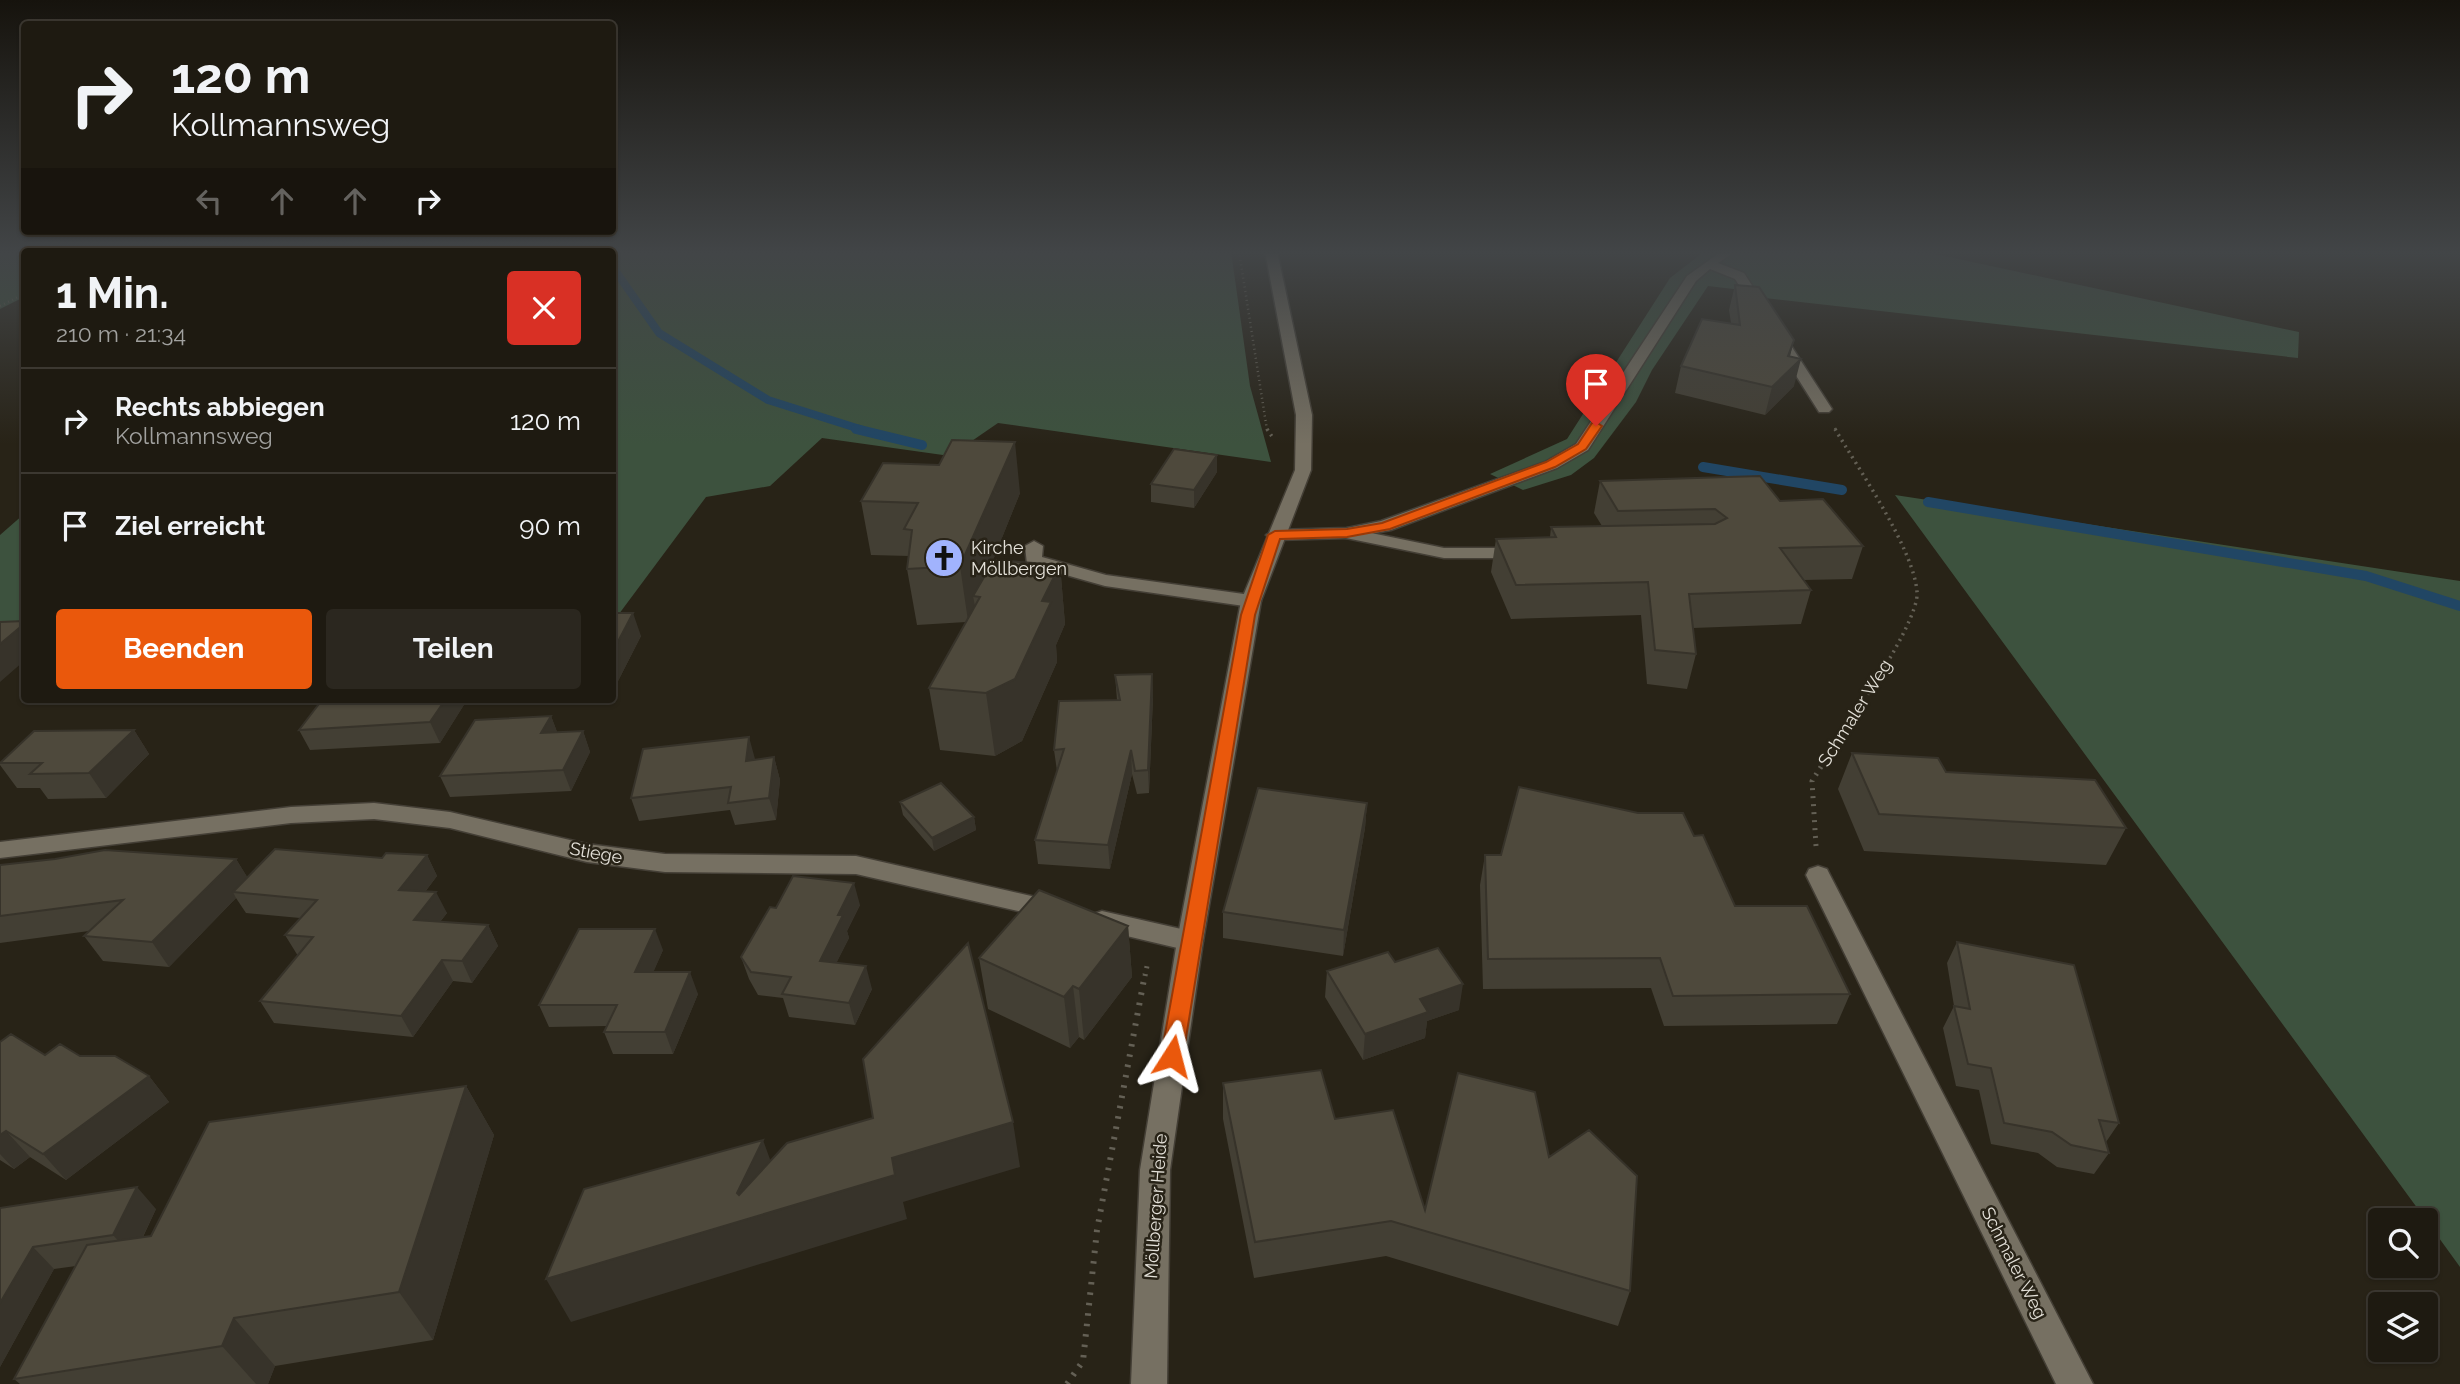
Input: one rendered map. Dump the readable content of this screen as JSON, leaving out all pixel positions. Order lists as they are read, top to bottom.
{
  "streets": {
    "street": ["Schmaler Weg", "Stiege", "Möllberger Heide"]
  },
  "crossings": [
    ["Stiege", "Möllberger Heide"]
  ],
  "places": {
    "church": ["Kirche Möllbergen"]
  },
  "page": {
    "turn": ["120 m", "Kollmannsweg"],
    "heading": ["1 Min.", "210 m · 21:34"],
    "list": [
      {
        "name": "Rechts abbiegen",
        "note": "Kollmannsweg",
        "value": "120 m"
      },
      {
        "name": "Ziel erreicht",
        "value": "90 m"
      }
    ],
    "buttons": ["Beenden", "Teilen"]
  }
}
